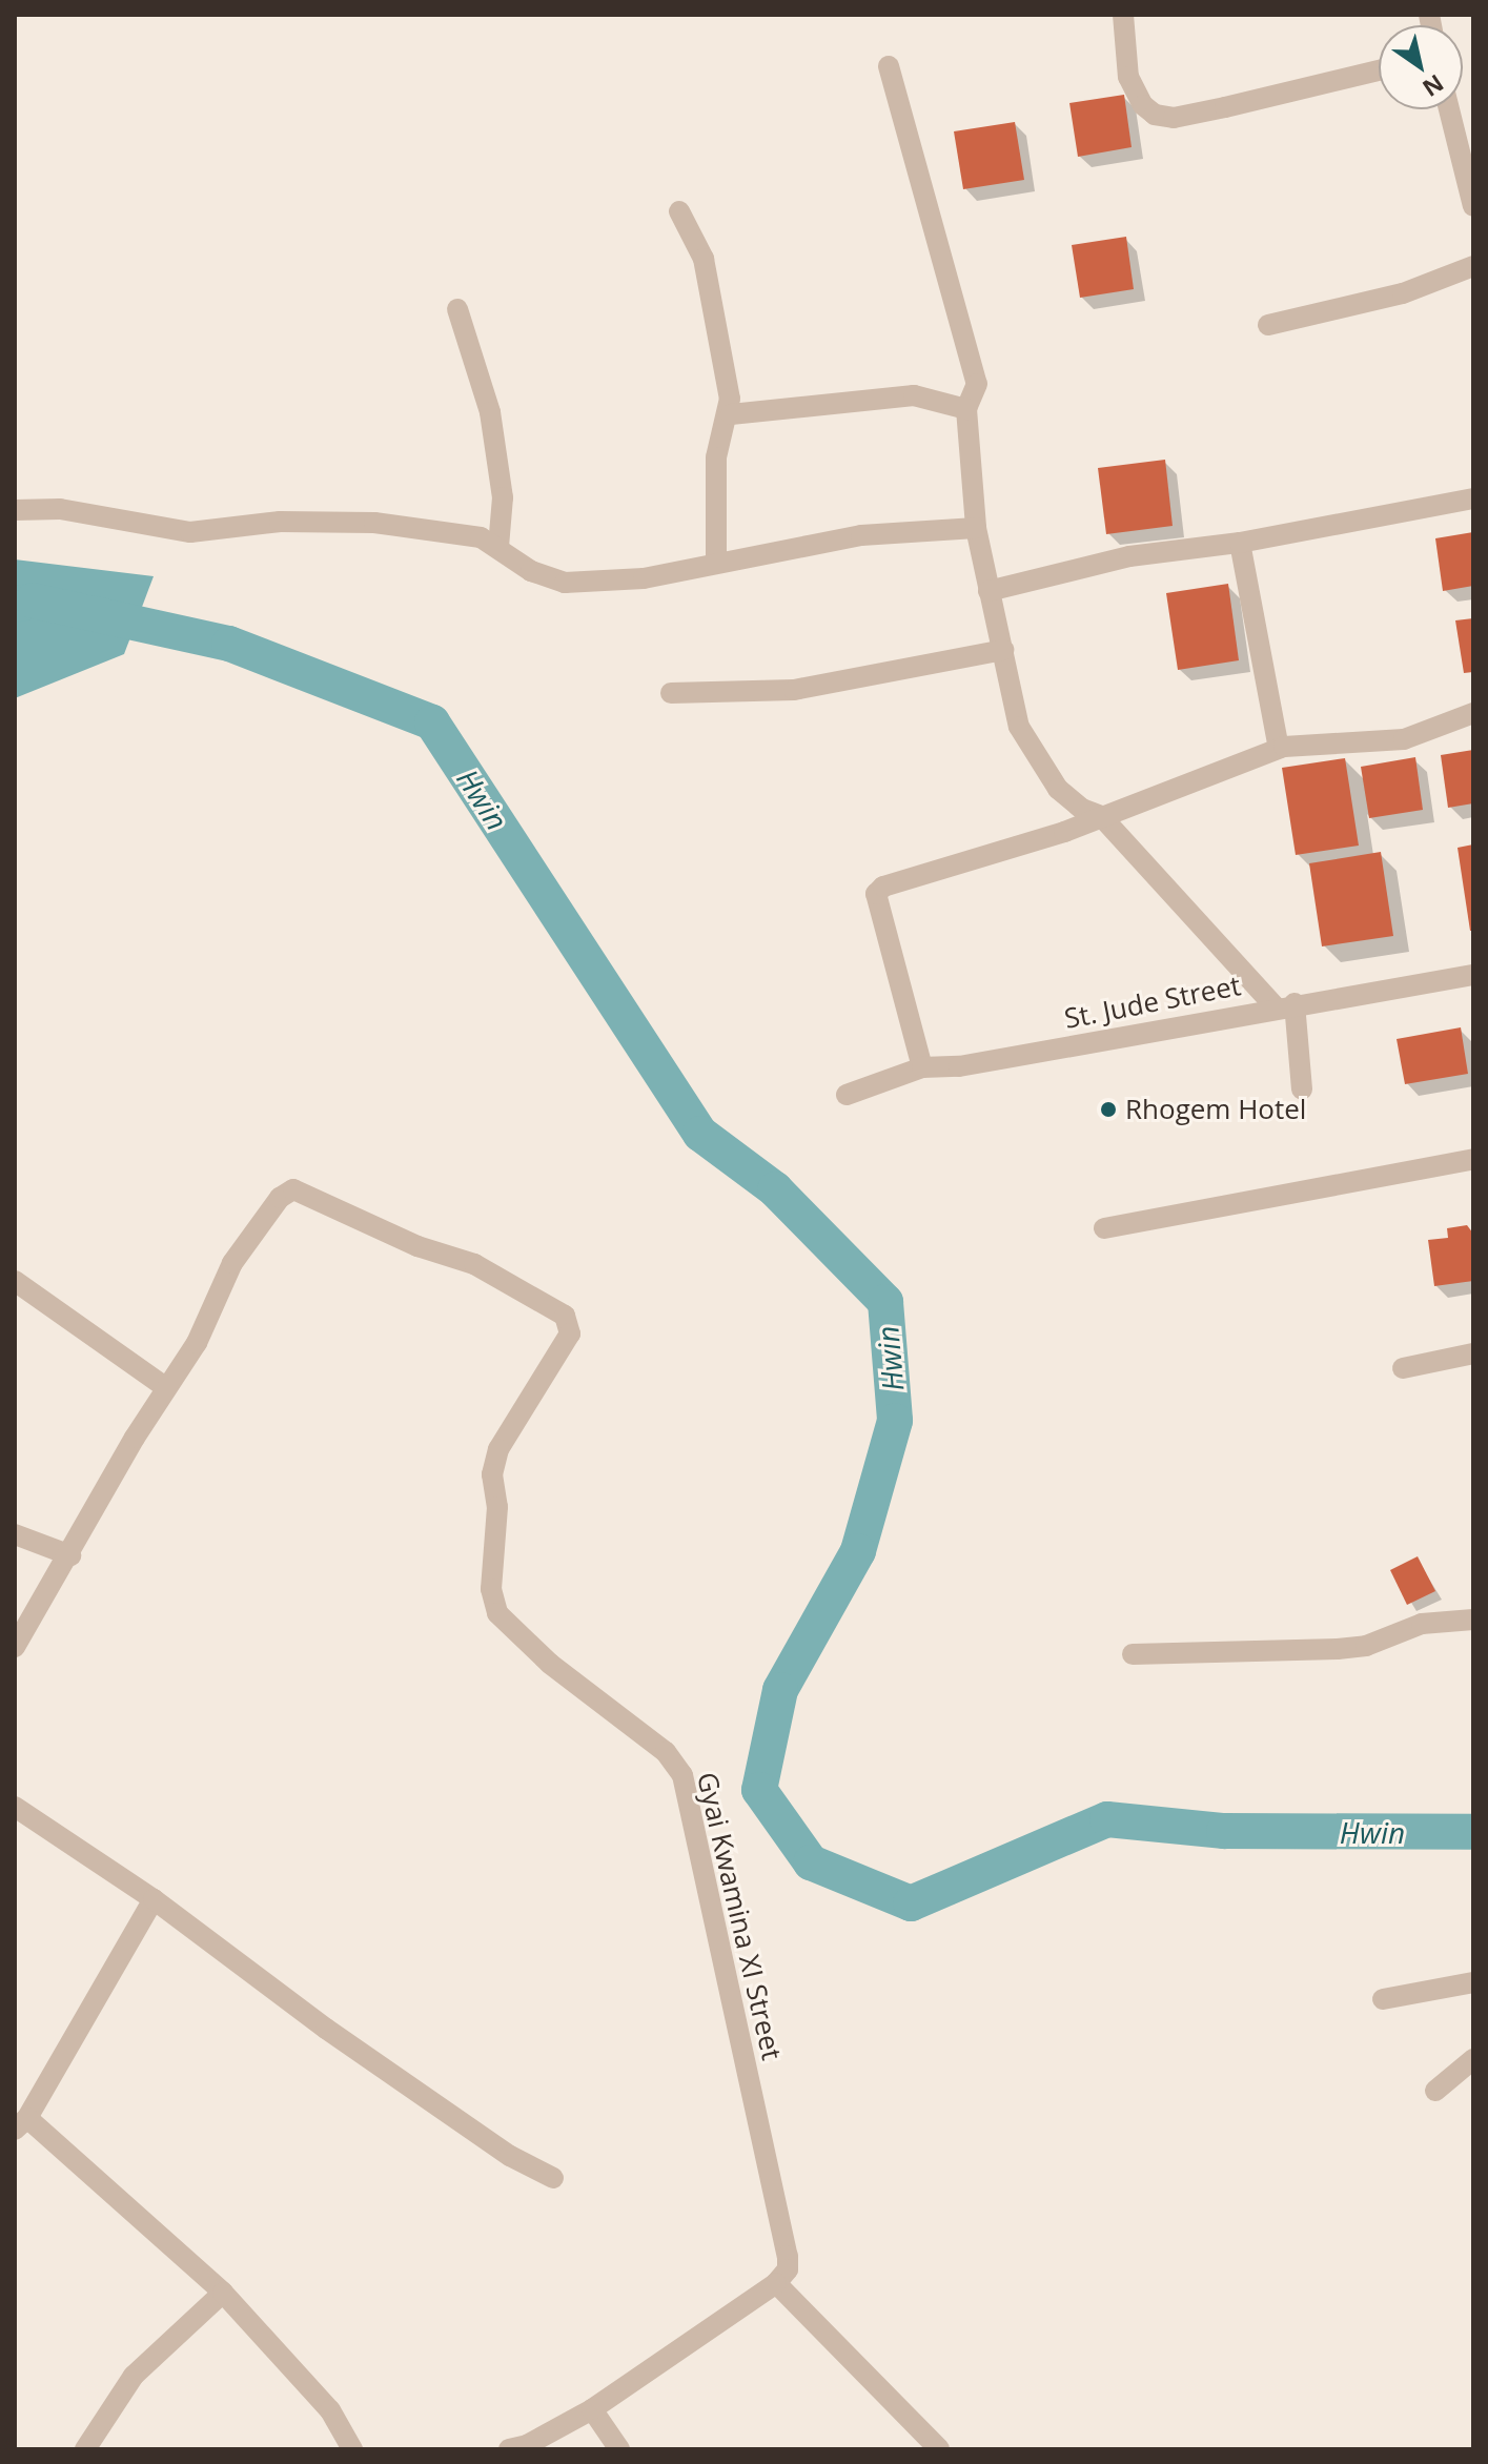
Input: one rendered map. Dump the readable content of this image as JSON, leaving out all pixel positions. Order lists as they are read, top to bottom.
{
  "streets": {
    "street": ["St. Jude Street", "Gyai Kwamina XI Street"]
  },
  "water": ["Hwin"],
  "places": ["Rhogem Hotel"],
  "north": "bottom right"
}
